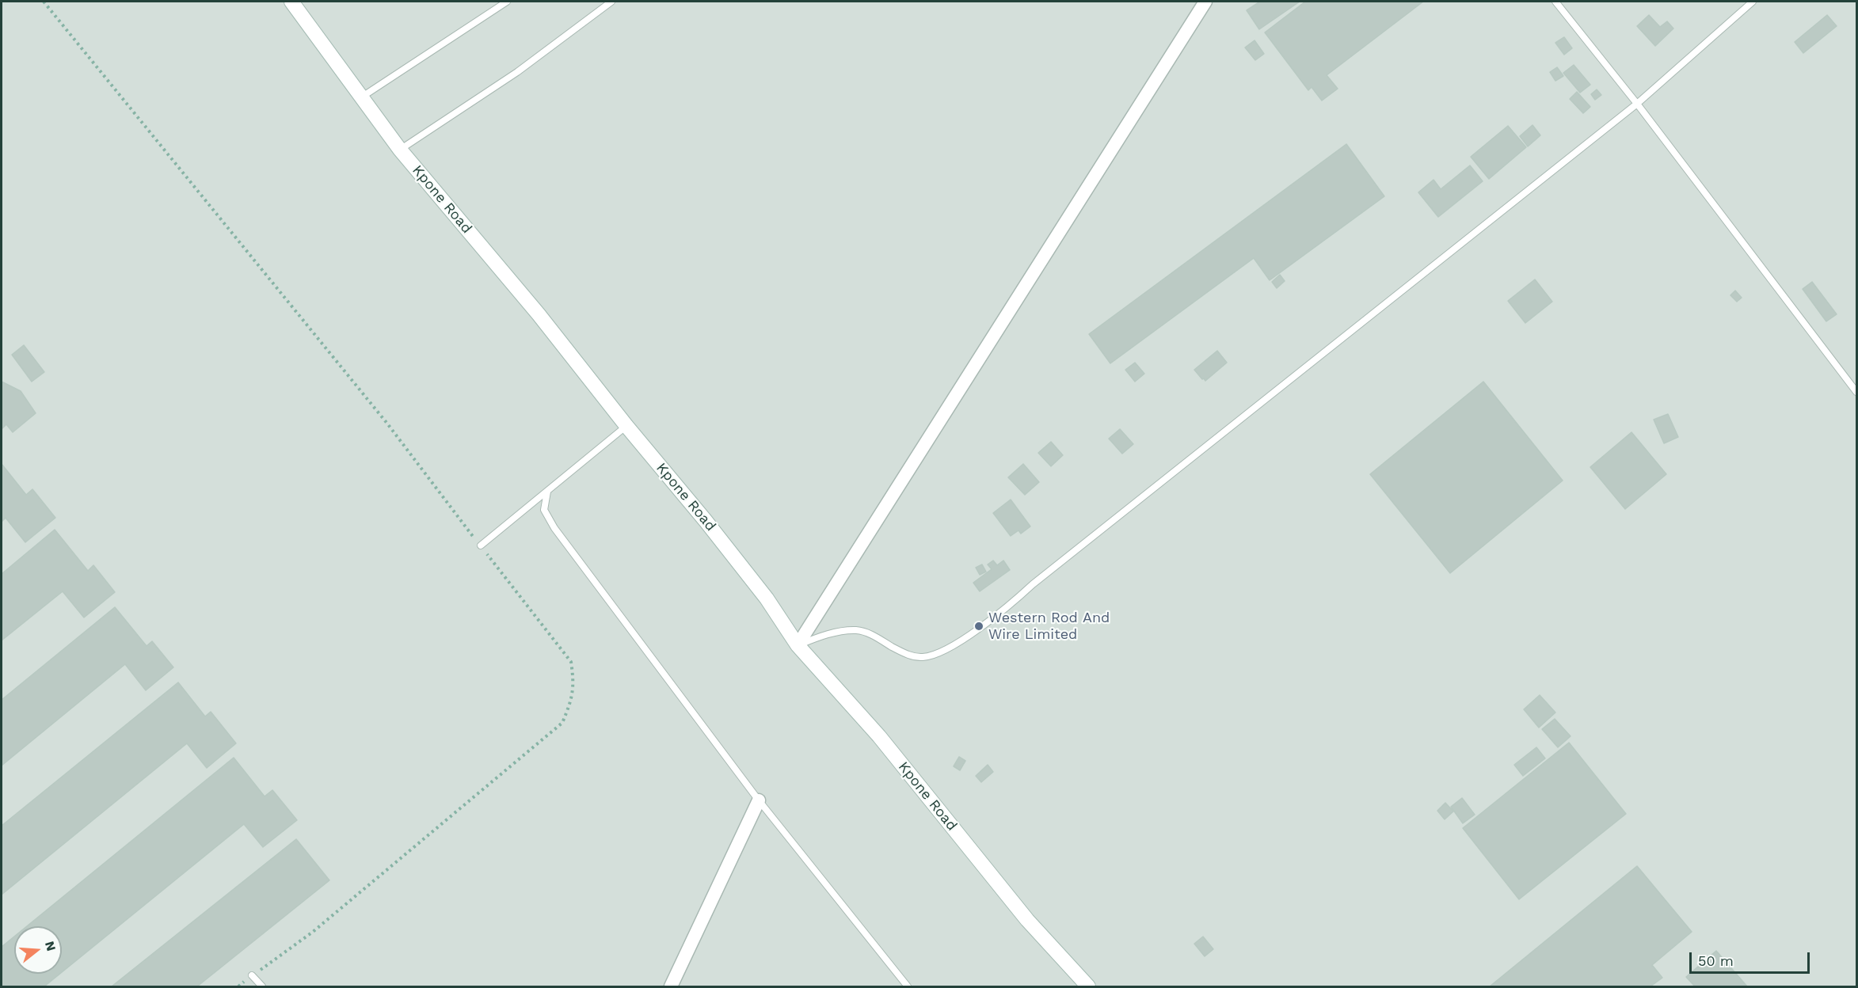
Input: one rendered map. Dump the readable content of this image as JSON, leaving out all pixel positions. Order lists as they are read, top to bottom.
{
  "streets": {
    "main road": ["Kpone Road"]
  },
  "places": ["Western Rod And Wire Limited"],
  "scale_bar": "50 m",
  "north": "right"
}
